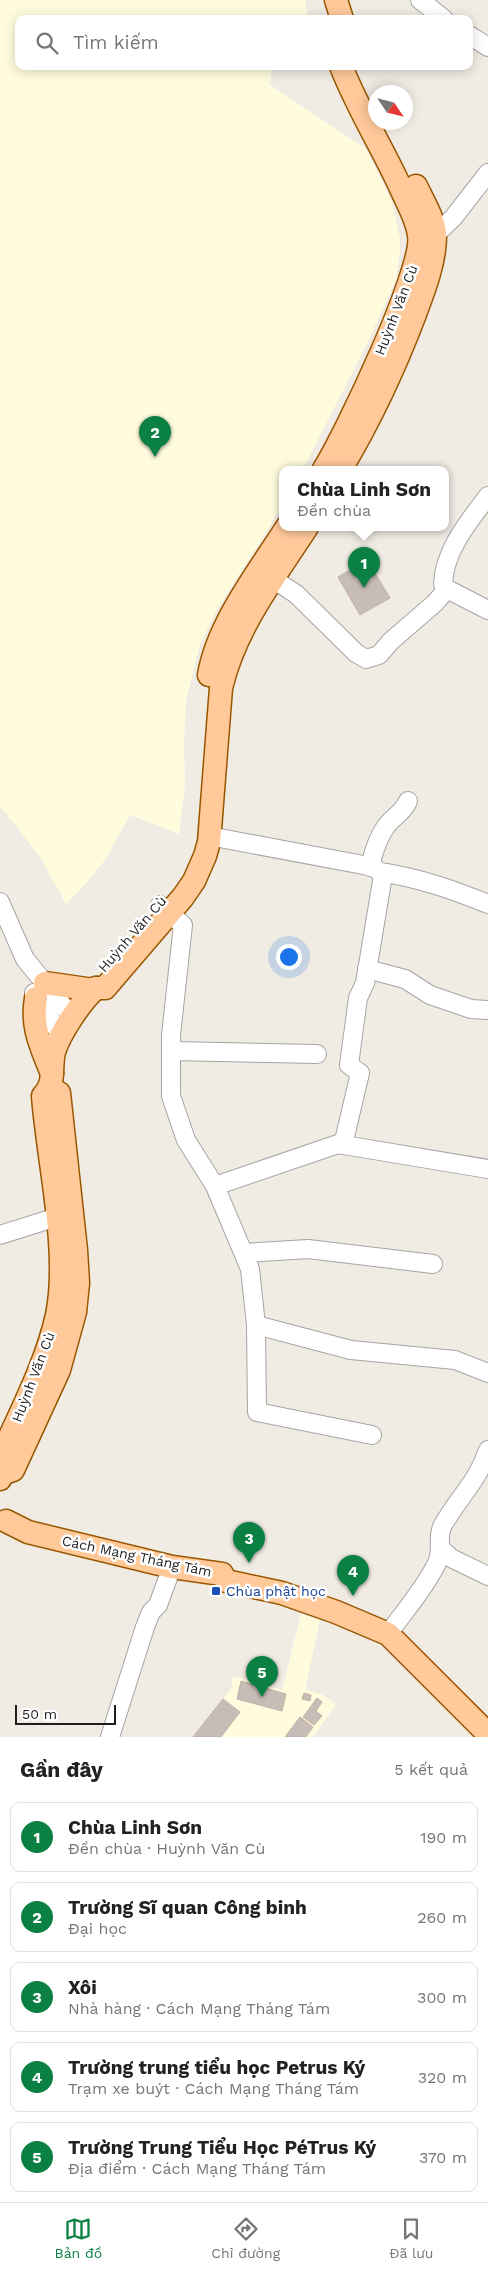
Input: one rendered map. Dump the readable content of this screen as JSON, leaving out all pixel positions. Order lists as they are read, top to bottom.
{
  "streets": {
    "main road": ["Huỳnh Văn Cù", "Cách Mạng Tháng Tám"]
  },
  "places": {
    "transit": ["Chùa phật học"]
  },
  "scale_bar": "50 m",
  "north": "bottom right",
  "page": {
    "search": "Tìm kiếm",
    "pins": [
      "2",
      "1",
      "3",
      "4",
      "5"
    ],
    "popup": ["Chùa Linh Sơn", "Đền chùa"],
    "scale": "50 m",
    "heading": ["Gần đây", "5 kết quả"],
    "list": [
      {
        "mark": "1",
        "name": "Chùa Linh Sơn",
        "note": "Đền chùa · Huỳnh Văn Cù",
        "value": "190 m"
      },
      {
        "mark": "2",
        "name": "Trường Sĩ quan Công binh",
        "note": "Đại học",
        "value": "260 m"
      },
      {
        "mark": "3",
        "name": "Xôi",
        "note": "Nhà hàng · Cách Mạng Tháng Tám",
        "value": "300 m"
      },
      {
        "mark": "4",
        "name": "Trường trung tiểu học Petrus Ký",
        "note": "Trạm xe buýt · Cách Mạng Tháng Tám",
        "value": "320 m"
      },
      {
        "mark": "5",
        "name": "Trường Trung Tiểu Học PéTrus Ký",
        "note": "Địa điểm · Cách Mạng Tháng Tám",
        "value": "370 m"
      }
    ],
    "nav": ["Bản đồ", "Chỉ đường", "Đã lưu"]
  }
}
